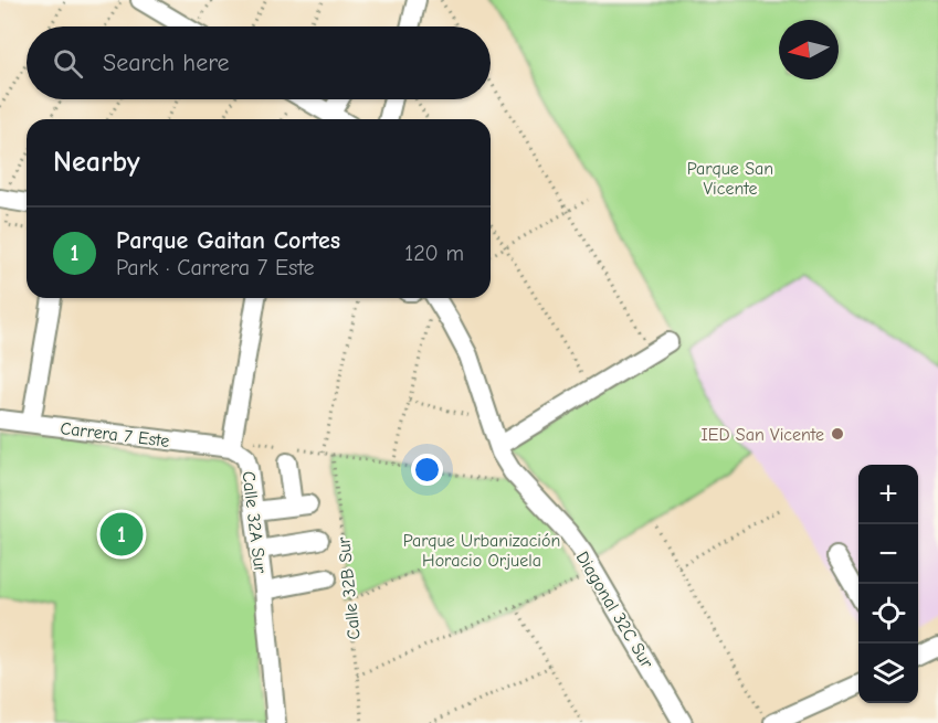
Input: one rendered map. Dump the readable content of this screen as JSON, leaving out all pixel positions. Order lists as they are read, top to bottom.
{
  "streets": {
    "street": ["Carrera 7 Este", "Calle 32A Sur", "Diagonal 32C Sur"],
    "path": ["Calle 32B Sur"]
  },
  "crossings": [
    ["Carrera 7 Este", "Calle 32A Sur"]
  ],
  "parks": ["Parque San Vicente", "Parque Urbanización Horacio Orjuela"],
  "places": ["IED San Vicente"],
  "north": "left",
  "page": {
    "search": "Search here",
    "heading": "Nearby",
    "list": [
      {
        "mark": "1",
        "name": "Parque Gaitan Cortes",
        "note": "Park · Carrera 7 Este",
        "value": "120 m"
      }
    ],
    "map_buttons": ["+", "−"],
    "pins": "1"
  }
}
